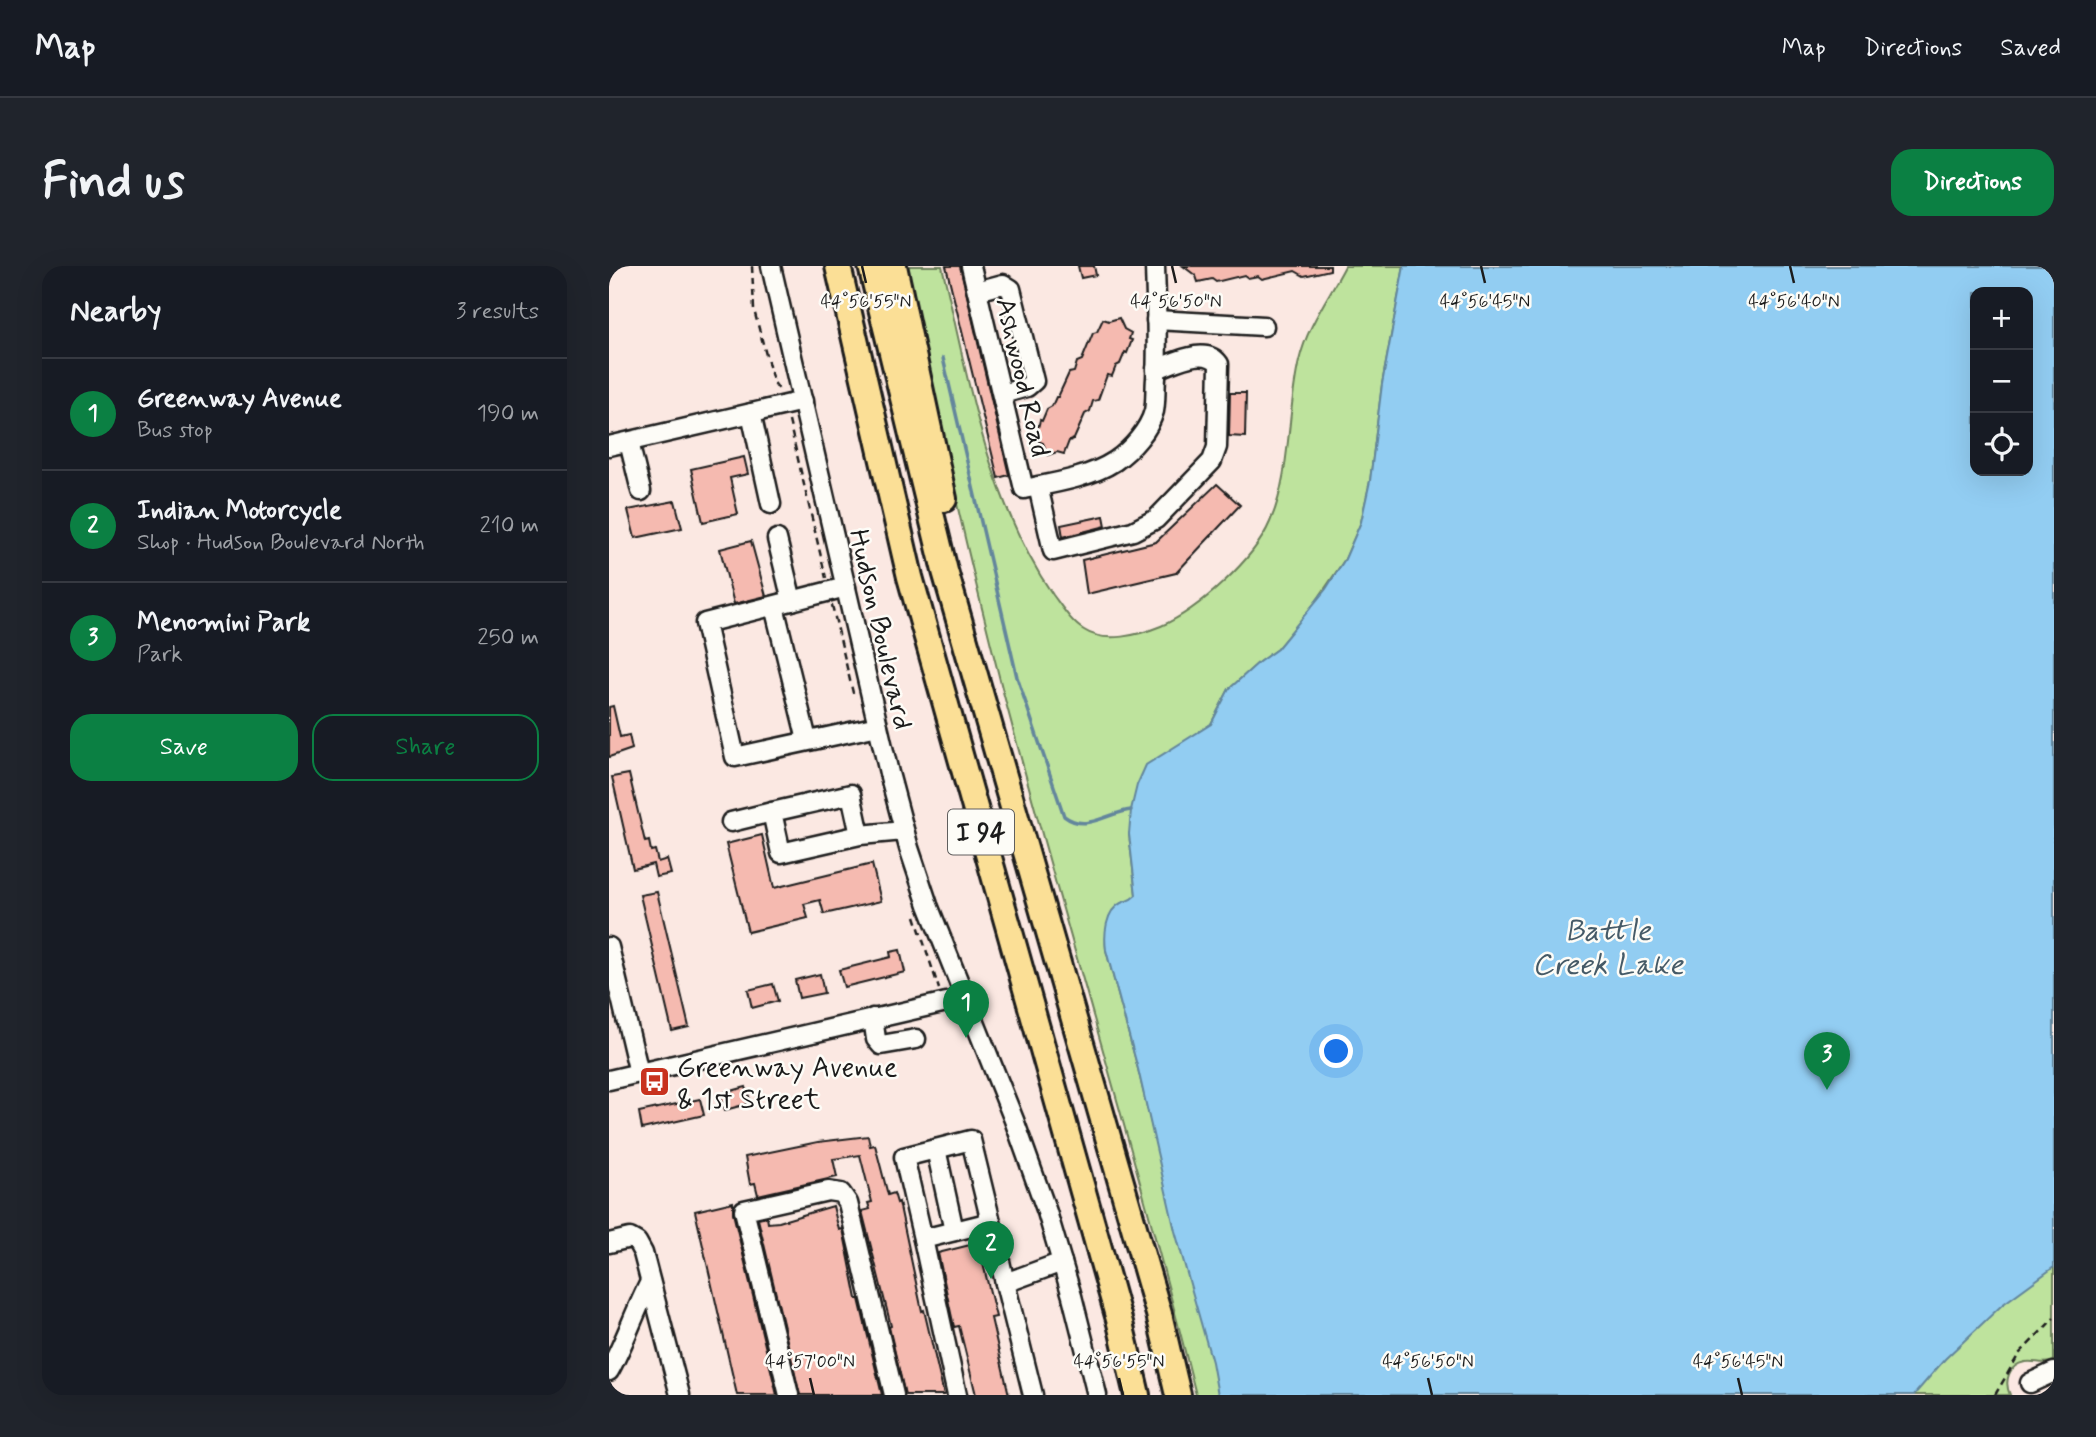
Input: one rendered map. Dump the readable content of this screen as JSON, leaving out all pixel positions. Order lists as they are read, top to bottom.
{
  "streets": {
    "highway": ["I 94"],
    "street": ["Ashwood Road", "Hudson Boulevard"]
  },
  "water": ["Battle Creek Lake"],
  "places": {
    "bus stop": ["Greenway Avenue & 1st Street"]
  },
  "page": {
    "header": "Map",
    "nav": ["Map", "Directions", "Saved"],
    "buttons": [
      "Directions",
      ["Save", "Share"]
    ],
    "title": "Find us",
    "heading": ["Nearby", "3 results"],
    "map_buttons": ["+", "−"],
    "list": [
      {
        "mark": "1",
        "name": "Greenway Avenue",
        "note": "Bus stop",
        "value": "190 m"
      },
      {
        "mark": "2",
        "name": "Indian Motorcycle",
        "note": "Shop · Hudson Boulevard North",
        "value": "210 m"
      },
      {
        "mark": "3",
        "name": "Menomini Park",
        "note": "Park",
        "value": "250 m"
      }
    ],
    "pins": ["1", "3", "2"]
  },
  "coordinates": [
    "44°56'55\"N",
    "44°56'50\"N",
    "44°56'45\"N",
    "44°56'40\"N",
    "44°57'00\"N"
  ]
}
